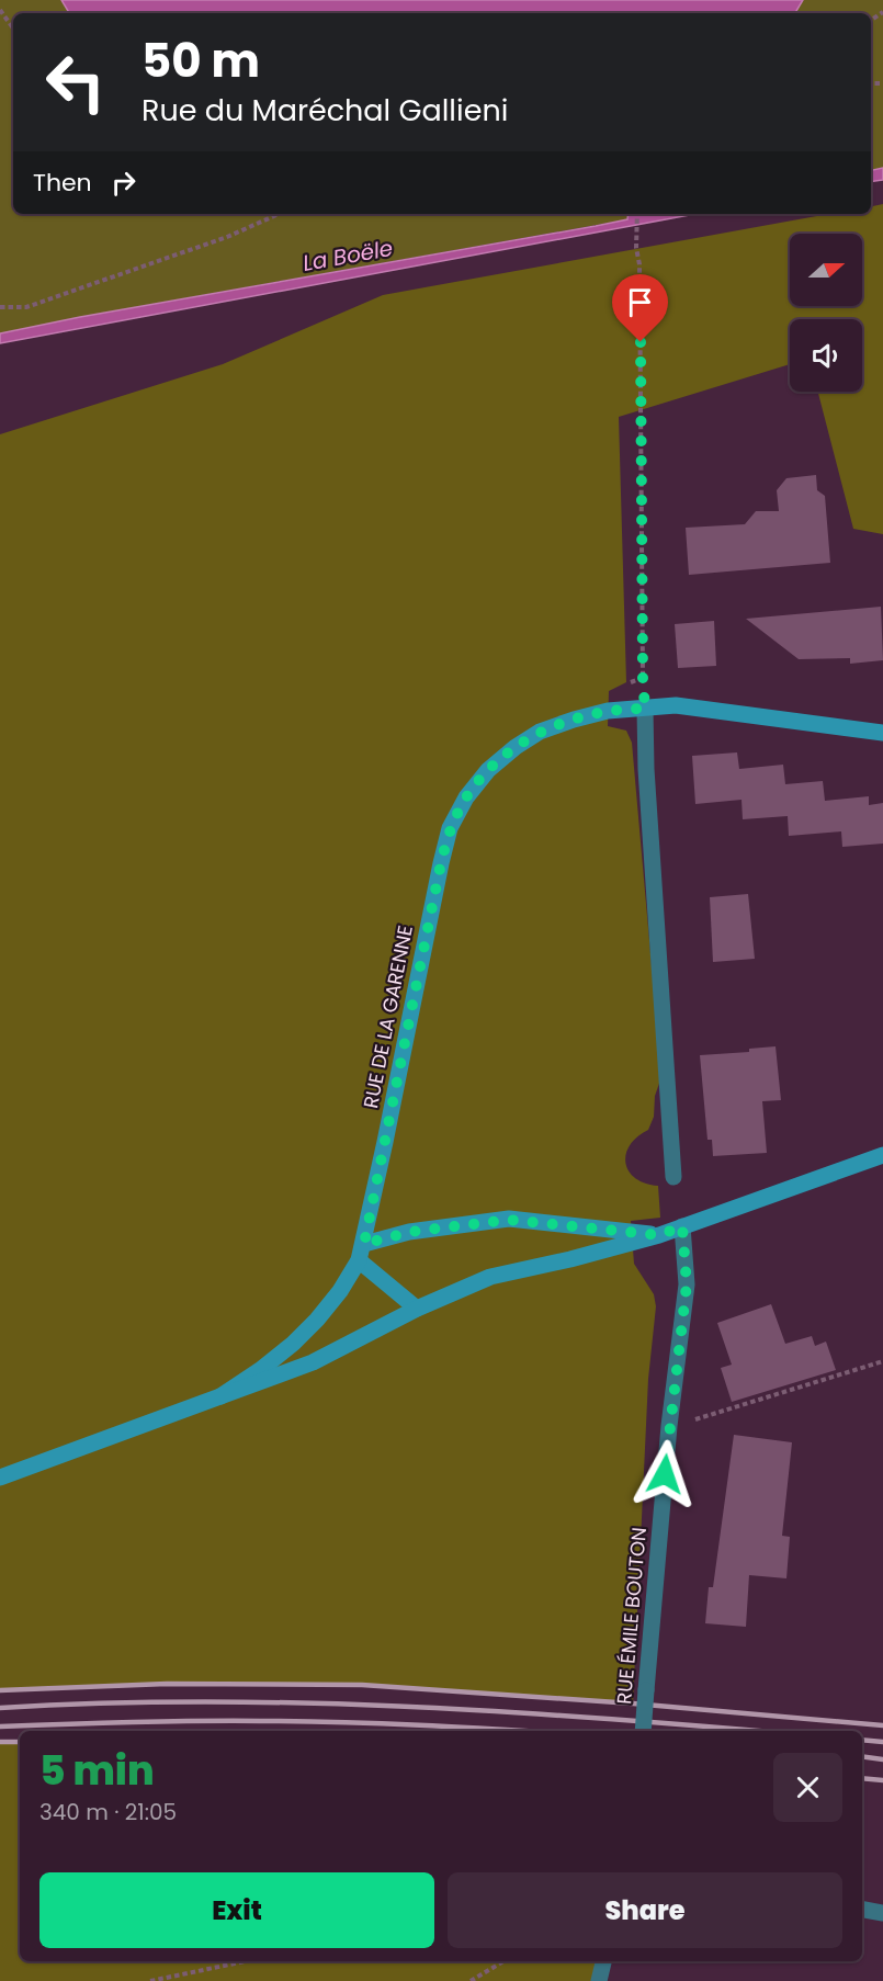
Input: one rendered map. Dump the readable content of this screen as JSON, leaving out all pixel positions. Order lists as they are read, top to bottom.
{
  "streets": {
    "main road": ["RUE DE LA GARENNE"],
    "street": ["RUE ÉMILE BOUTON"]
  },
  "water": ["La Boële"],
  "north": "right",
  "page": {
    "turn": ["50 m", "Rue du Maréchal Gallieni"],
    "then": "Then",
    "heading": ["5 min", "340 m · 21:05"],
    "buttons": ["Exit", "Share"]
  }
}
